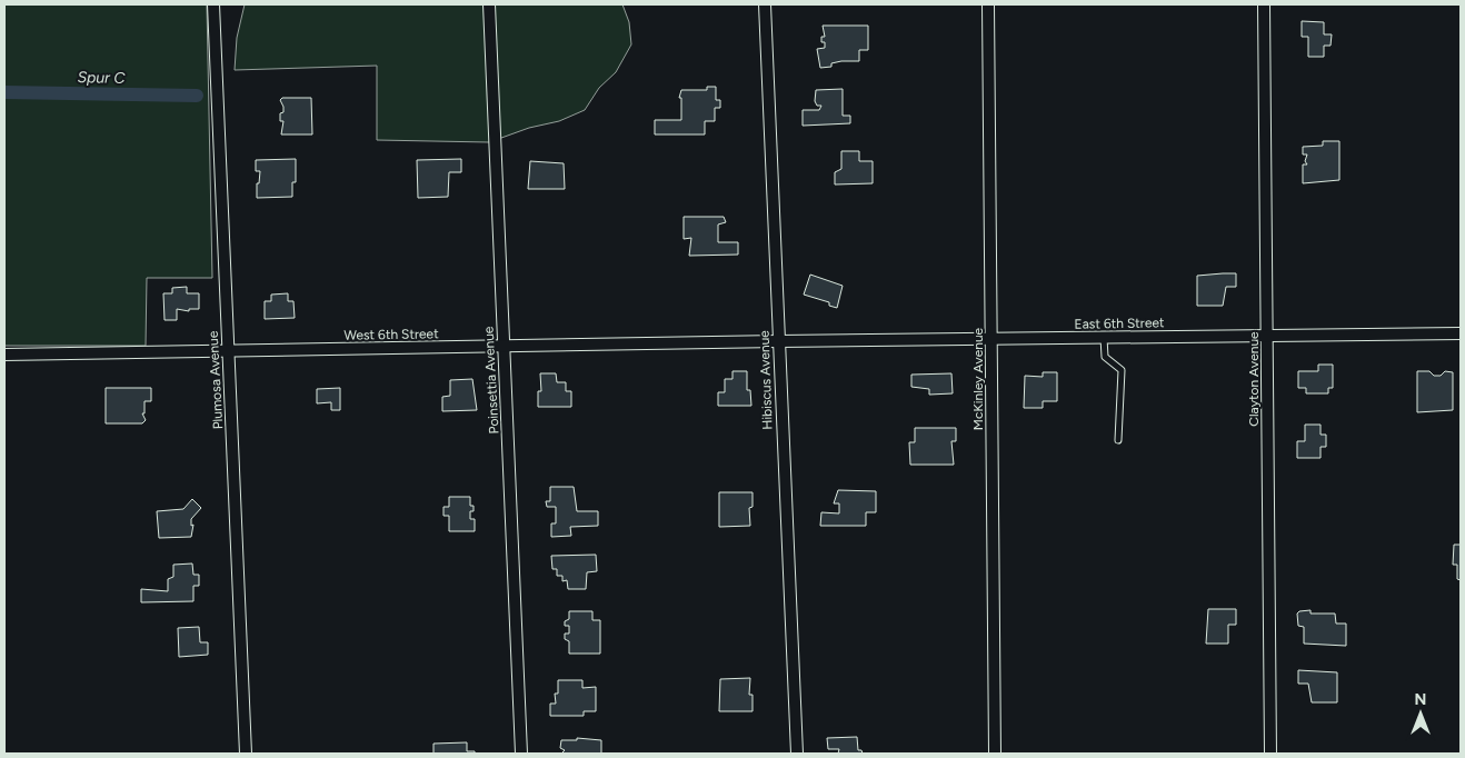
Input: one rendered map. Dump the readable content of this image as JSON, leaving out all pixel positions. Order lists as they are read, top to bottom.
{
  "streets": {
    "street": [
      "East 6th Street",
      "West 6th Street",
      "McKinley Avenue",
      "Clayton Avenue",
      "Plumosa Avenue",
      "Poinsettia Avenue",
      "Hibiscus Avenue"
    ]
  },
  "crossings": [
    ["East 6th Street", "West 6th Street"],
    ["East 6th Street", "McKinley Avenue"],
    ["East 6th Street", "Clayton Avenue"],
    ["East 6th Street", "Hibiscus Avenue"],
    ["West 6th Street", "Plumosa Avenue"],
    ["West 6th Street", "Poinsettia Avenue"],
    ["West 6th Street", "Hibiscus Avenue"]
  ],
  "water": ["Spur C"],
  "north": "top"
}
